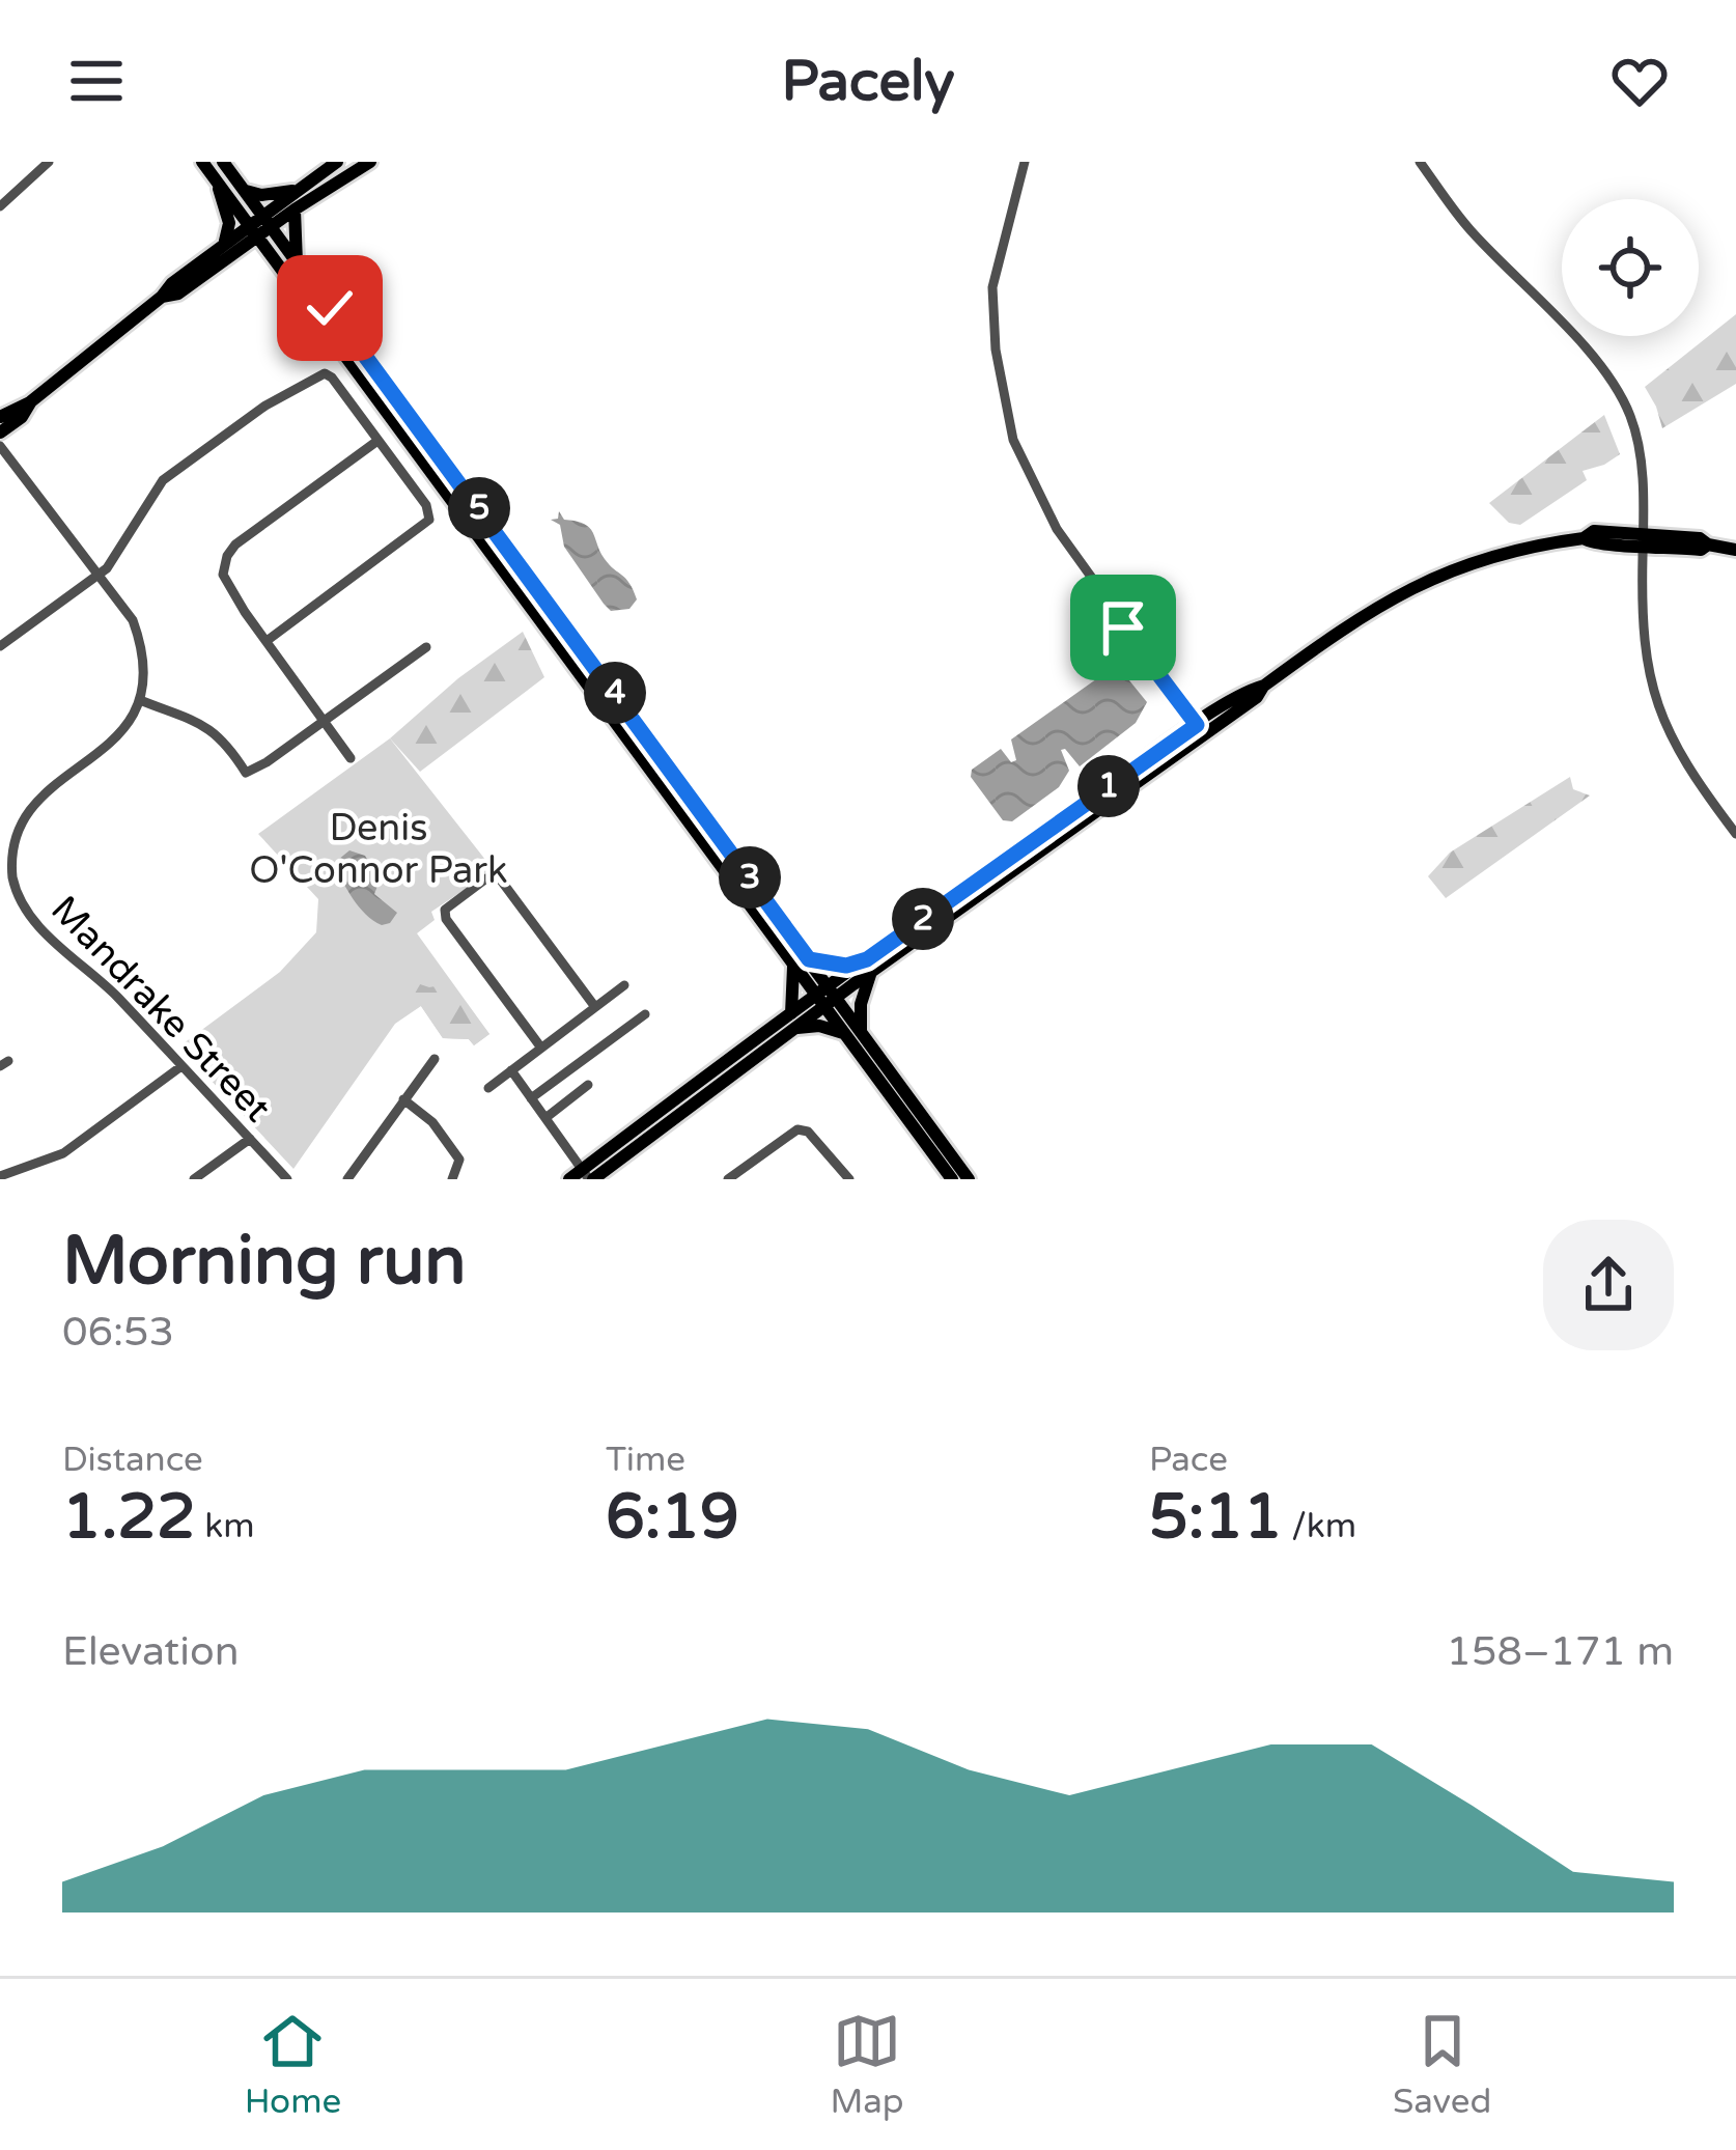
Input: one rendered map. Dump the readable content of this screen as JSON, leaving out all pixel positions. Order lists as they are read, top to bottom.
{
  "streets": {
    "street": ["Mandrake Street"]
  },
  "parks": ["Denis O'Connor Park"],
  "page": {
    "header": "Pacely",
    "pins": [
      "5",
      "4",
      "1",
      "3",
      "2"
    ],
    "heading": ["Morning run", "06:53"],
    "stats": [
      ["Distance", "1.22 km"],
      ["Time", "6:19"],
      ["Pace", "5:11 /km"]
    ],
    "chart": ["Elevation", "158–171 m"],
    "tabs": ["Home", "Map", "Saved"]
  }
}
